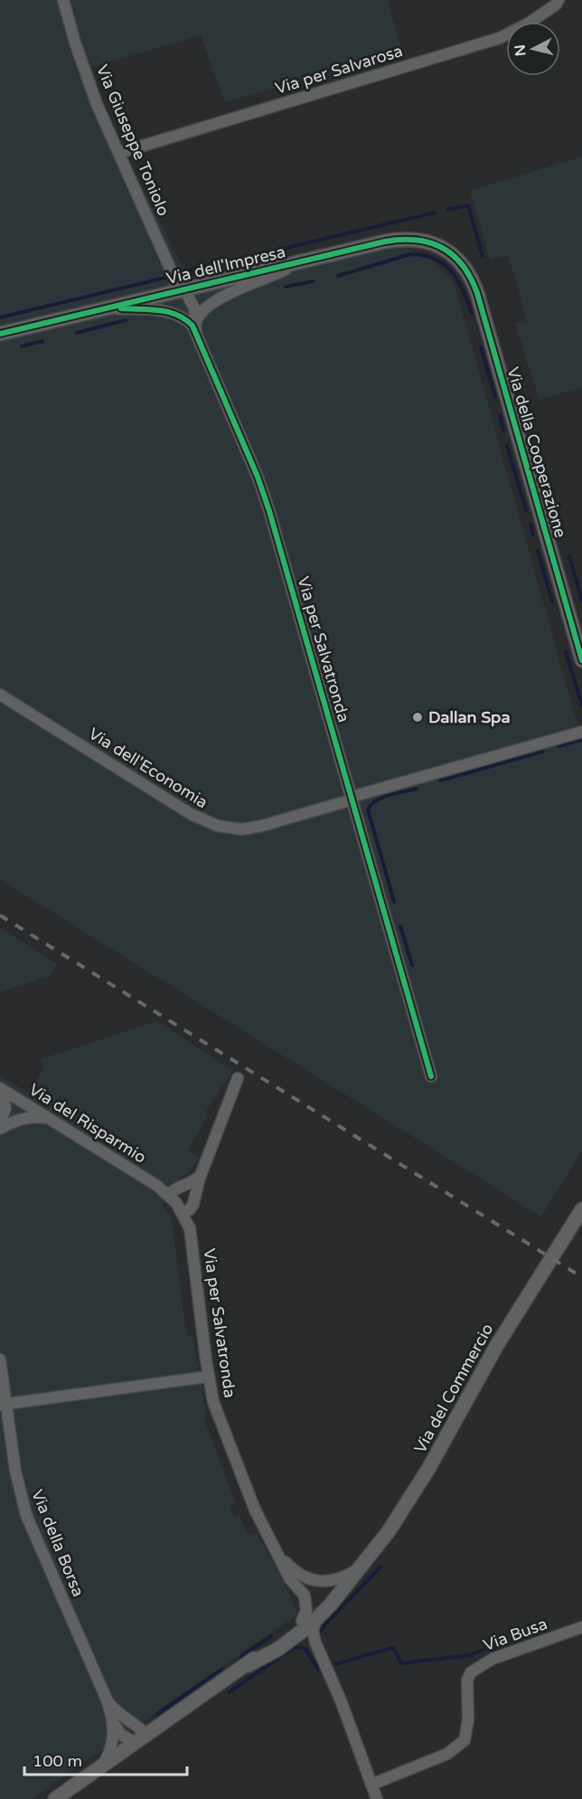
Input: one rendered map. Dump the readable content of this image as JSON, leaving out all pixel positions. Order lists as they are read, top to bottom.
{
  "streets": {
    "street": [
      "Via per Salvarosa",
      "Via Giuseppe Toniolo",
      "Via dell'Impresa",
      "Via della Cooperazione",
      "Via per Salvatronda",
      "Via dell'Economia",
      "Via del Risparmio",
      "Via del Commercio",
      "Via della Borsa",
      "Via Busa"
    ]
  },
  "crossings": [
    ["Via per Salvarosa", "Via Giuseppe Toniolo"],
    ["Via Giuseppe Toniolo", "Via dell'Impresa"],
    ["Via Giuseppe Toniolo", "Via per Salvatronda"],
    ["Via dell'Impresa", "Via della Cooperazione"],
    ["Via dell'Impresa", "Via per Salvatronda"],
    ["Via per Salvatronda", "Via dell'Economia"],
    ["Via per Salvatronda", "Via del Risparmio"],
    ["Via per Salvatronda", "Via del Commercio"],
    ["Via del Commercio", "Via della Borsa"]
  ],
  "places": ["Dallan Spa"],
  "scale_bar": "100 m",
  "north": "left"
}
